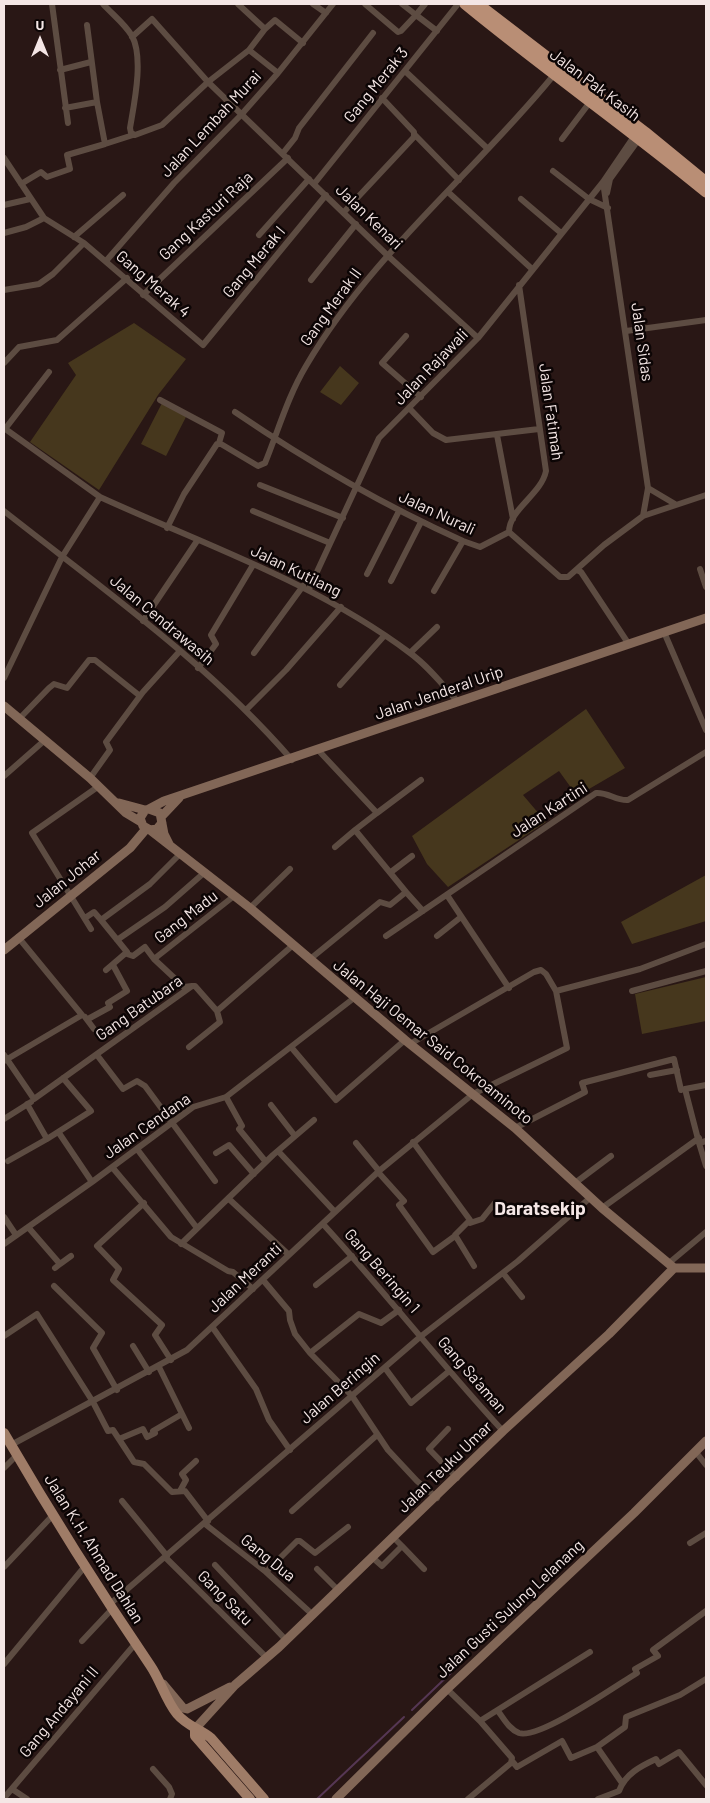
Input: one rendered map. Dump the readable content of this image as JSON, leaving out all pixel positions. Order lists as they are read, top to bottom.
{
  "streets": {
    "highway": ["Jalan Pak Kasih"],
    "main road": ["Jalan K.H. Ahmad Dahlan"],
    "street": [
      "Gang Merak 3",
      "Jalan Lembah Murai",
      "Gang Kasturi Raja",
      "Jalan Kenari",
      "Gang Merak I",
      "Gang Merak 4",
      "Gang Merak II",
      "Jalan Sidas",
      "Jalan Rajawali",
      "Jalan Fatimah",
      "Jalan Nurali",
      "Jalan Kutilang",
      "Jalan Cendrawasih",
      "Jalan Jenderal Urip",
      "Jalan Kartini",
      "Jalan Johar",
      "Gang Madu",
      "Gang Batubara",
      "Jalan Haji Oemar Said Cokroaminoto",
      "Jalan Cendana",
      "Gang Beringin 1",
      "Jalan Meranti",
      "Gang Sa'aman",
      "Jalan Beringin",
      "Jalan Teuku Umar",
      "Gang Dua",
      "Gang Satu",
      "Jalan Gusti Sulung Lelanang",
      "Gang Andayani II"
    ]
  },
  "crossings": [
    ["Gang Merak 3", "Jalan Kenari"],
    ["Jalan Pak Kasih", "Gang Merak II"],
    ["Jalan Pak Kasih", "Jalan Rajawali"],
    ["Jalan Lembah Murai", "Jalan Kenari"],
    ["Jalan Lembah Murai", "Gang Merak 4"],
    ["Gang Kasturi Raja", "Jalan Kenari"],
    ["Gang Kasturi Raja", "Gang Merak 4"],
    ["Jalan Kenari", "Gang Merak I"],
    ["Jalan Kenari", "Gang Merak II"],
    ["Jalan Kenari", "Jalan Rajawali"],
    ["Gang Merak I", "Gang Merak 4"],
    ["Gang Merak II", "Jalan Nurali"],
    ["Jalan Sidas", "Jalan Rajawali"],
    ["Jalan Rajawali", "Jalan Fatimah"],
    ["Jalan Rajawali", "Jalan Nurali"],
    ["Jalan Rajawali", "Jalan Kutilang"],
    ["Jalan Fatimah", "Jalan Nurali"],
    ["Jalan Kutilang", "Jalan Jenderal Urip"],
    ["Jalan Cendrawasih", "Jalan Jenderal Urip"],
    ["Jalan Jenderal Urip", "Jalan Johar"],
    ["Jalan Jenderal Urip", "Jalan Haji Oemar Said Cokroaminoto"],
    ["Jalan Johar", "Jalan Haji Oemar Said Cokroaminoto"],
    ["Gang Madu", "Jalan Haji Oemar Said Cokroaminoto"],
    ["Jalan Haji Oemar Said Cokroaminoto", "Jalan Cendana"],
    ["Jalan Haji Oemar Said Cokroaminoto", "Jalan Meranti"],
    ["Jalan Haji Oemar Said Cokroaminoto", "Jalan Beringin"],
    ["Jalan Haji Oemar Said Cokroaminoto", "Jalan Teuku Umar"],
    ["Gang Beringin 1", "Jalan Meranti"],
    ["Gang Beringin 1", "Gang Sa'aman"],
    ["Gang Beringin 1", "Jalan Beringin"],
    ["Jalan Meranti", "Jalan K.H. Ahmad Dahlan"],
    ["Gang Sa'aman", "Jalan Beringin"],
    ["Gang Sa'aman", "Jalan Teuku Umar"],
    ["Jalan Beringin", "Jalan K.H. Ahmad Dahlan"],
    ["Jalan Beringin", "Gang Dua"],
    ["Jalan Beringin", "Gang Satu"],
    ["Jalan Teuku Umar", "Jalan K.H. Ahmad Dahlan"],
    ["Jalan Teuku Umar", "Gang Dua"],
    ["Jalan Teuku Umar", "Gang Satu"],
    ["Jalan K.H. Ahmad Dahlan", "Gang Andayani II"]
  ],
  "districts": ["Daratsekip"],
  "north": "top"
}
